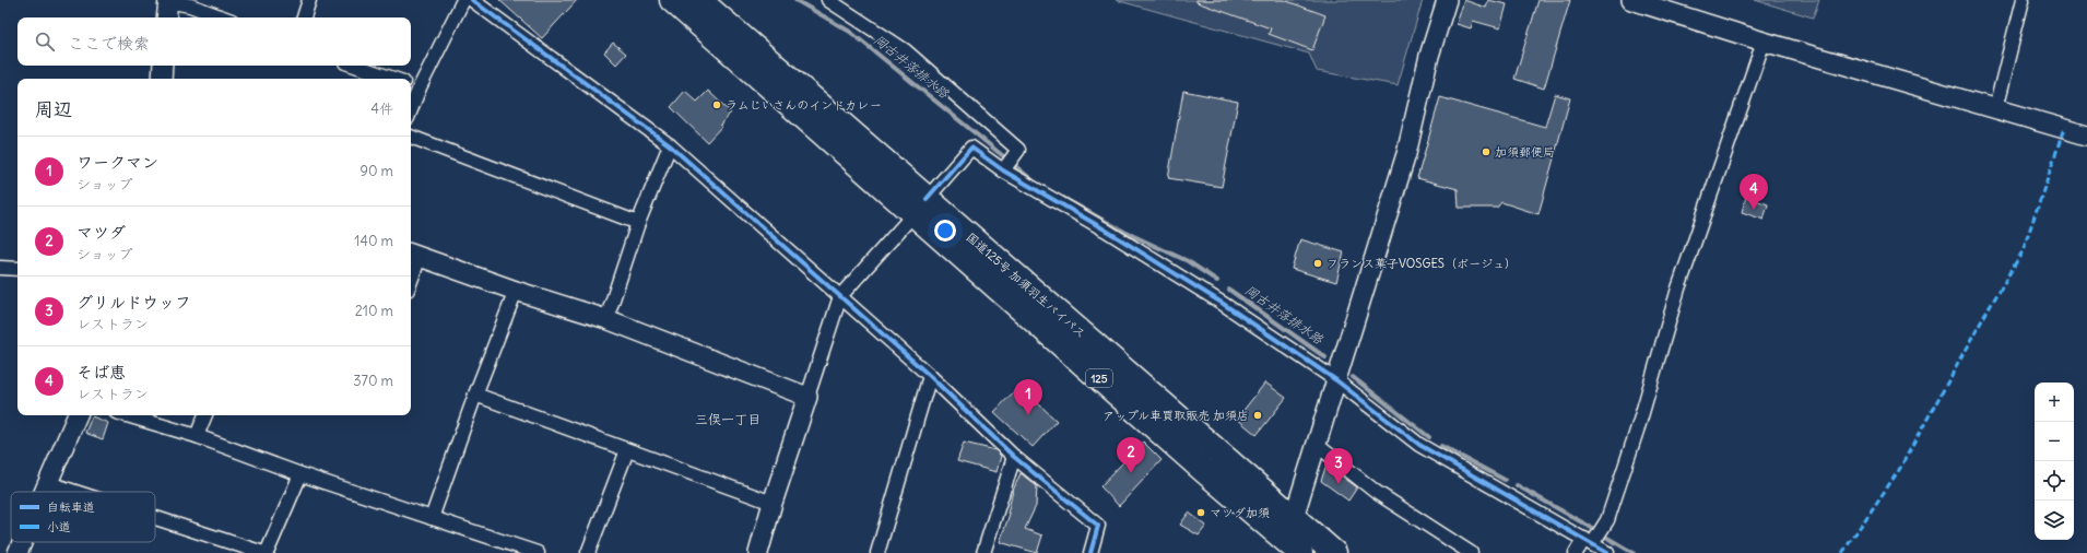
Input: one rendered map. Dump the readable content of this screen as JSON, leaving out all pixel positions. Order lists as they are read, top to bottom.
{
  "streets": {
    "highway": ["国道125号 加須羽生バイパス", "125"]
  },
  "districts": ["三俣一丁目"],
  "water": ["岡古井落排水路"],
  "places": [
    "ラムじいさんのインドカレー",
    "加須郵便局",
    "フランス菓子VOSGES（ボージュ）",
    "アップル車買取販売 加須店",
    "マツダ加須"
  ],
  "legend": ["自転車道", "小道"],
  "page": {
    "search": "ここで検索",
    "heading": ["周辺", "4件"],
    "list": [
      {
        "mark": "1",
        "name": "ワークマン",
        "note": "ショップ",
        "value": "90 m"
      },
      {
        "mark": "2",
        "name": "マツダ",
        "note": "ショップ",
        "value": "140 m"
      },
      {
        "mark": "3",
        "name": "グリルドウッフ",
        "note": "レストラン",
        "value": "210 m"
      },
      {
        "mark": "4",
        "name": "そば恵",
        "note": "レストラン",
        "value": "370 m"
      }
    ],
    "pins": [
      "4",
      "1",
      "2",
      "3"
    ],
    "map_buttons": ["+", "−"]
  }
}
